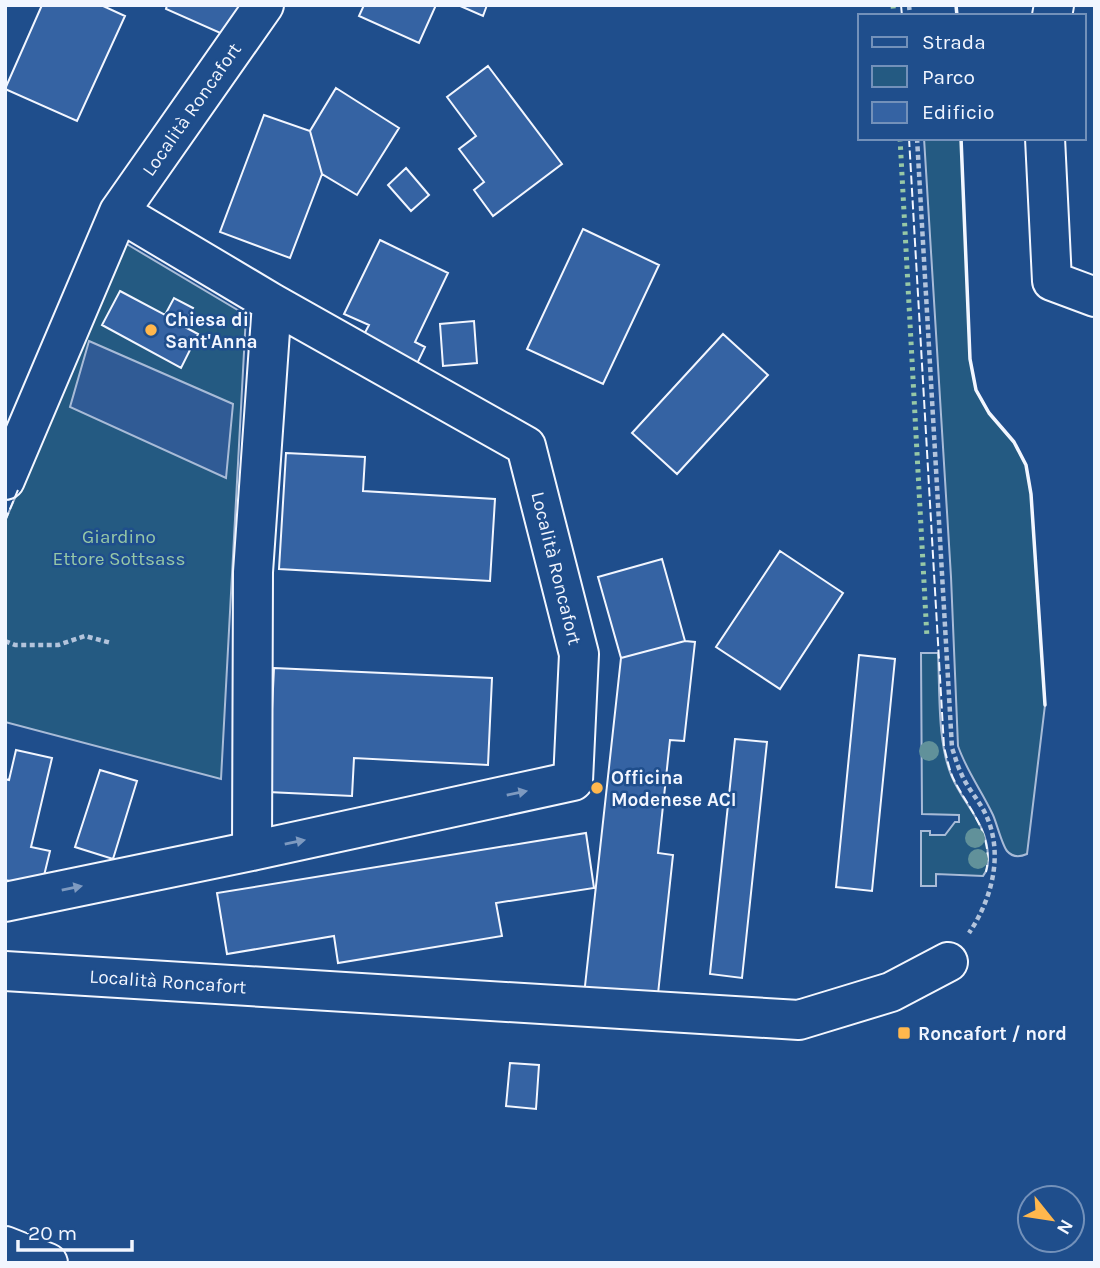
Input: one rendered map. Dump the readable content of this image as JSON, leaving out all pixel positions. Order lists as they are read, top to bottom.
{
  "streets": {
    "street": ["Località Roncafort"]
  },
  "parks": ["Giardino Ettore Sottsass"],
  "places": {
    "other": ["Chiesa di Sant'Anna", "Officina Modenese ACI"],
    "transit": ["Roncafort / nord"]
  },
  "legend": ["Strada", "Parco", "Edificio"],
  "scale_bar": "20 m",
  "north": "bottom right"
}
